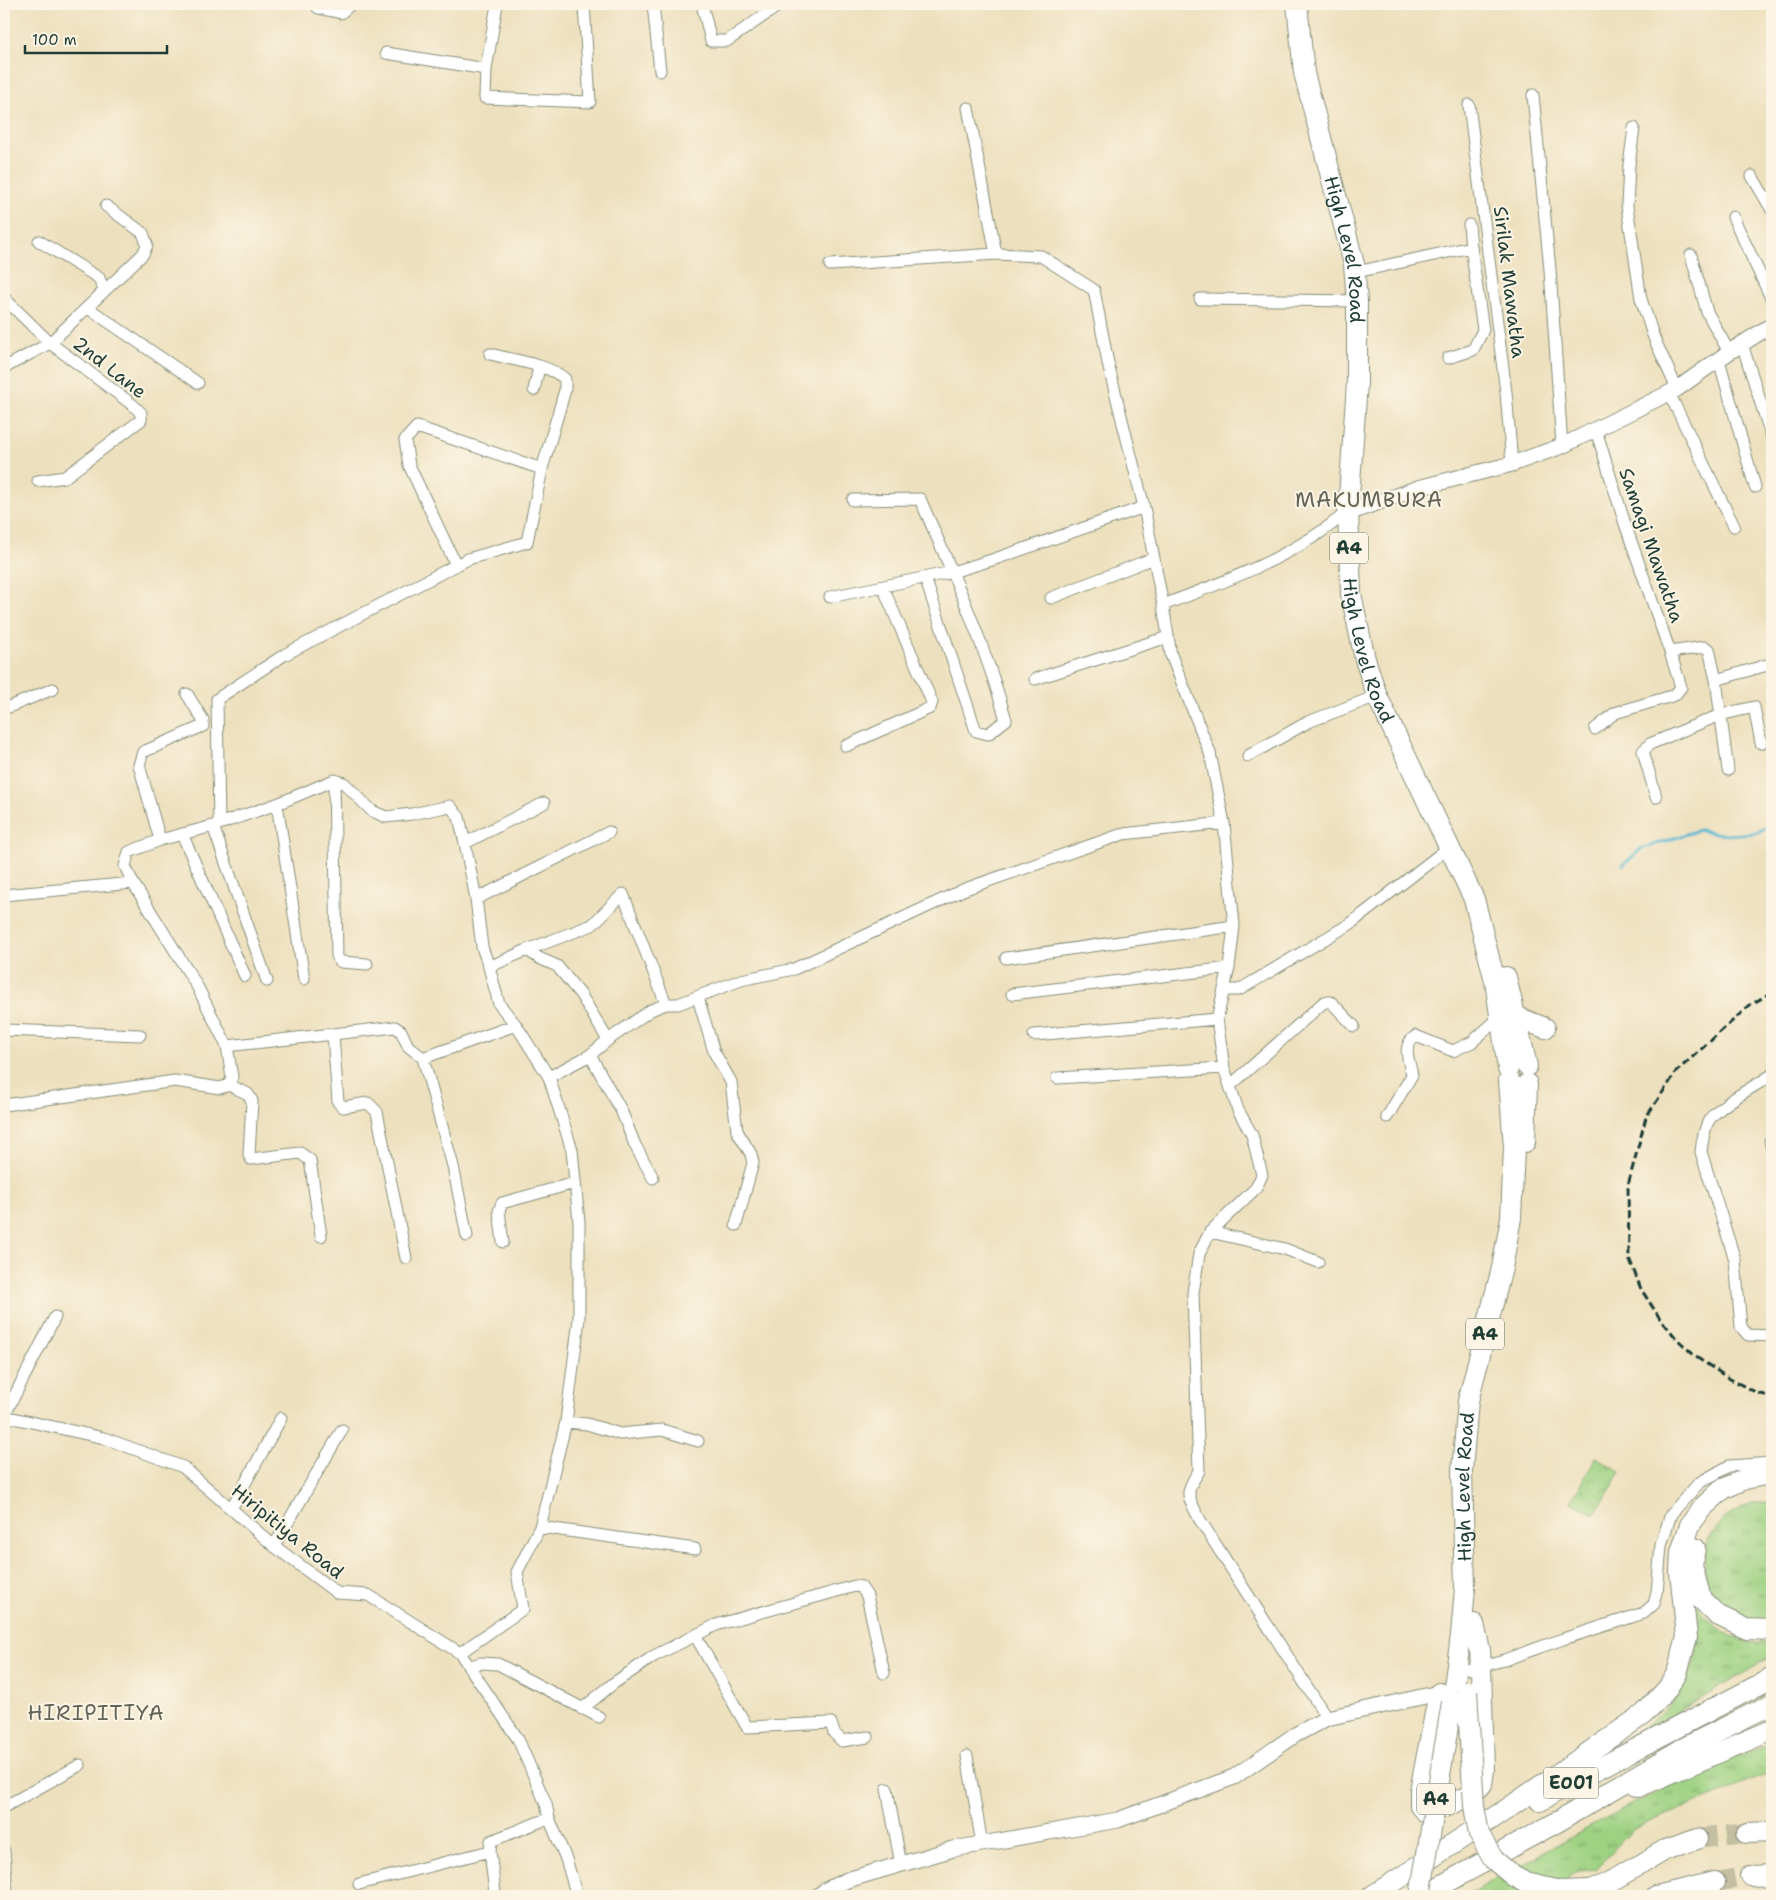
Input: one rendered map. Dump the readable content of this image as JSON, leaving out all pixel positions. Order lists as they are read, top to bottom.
{
  "streets": {
    "highway": ["High Level Road", "A4", "E001"],
    "street": [
      "Sirilak Mawatha",
      "2nd Lane",
      "Samagi Mawatha",
      "Hiripitiya Road"
    ]
  },
  "crossings": [
    ["High Level Road", "E001"]
  ],
  "districts": ["MAKUMBURA", "HIRIPITIYA"],
  "scale_bar": "100 m"
}
